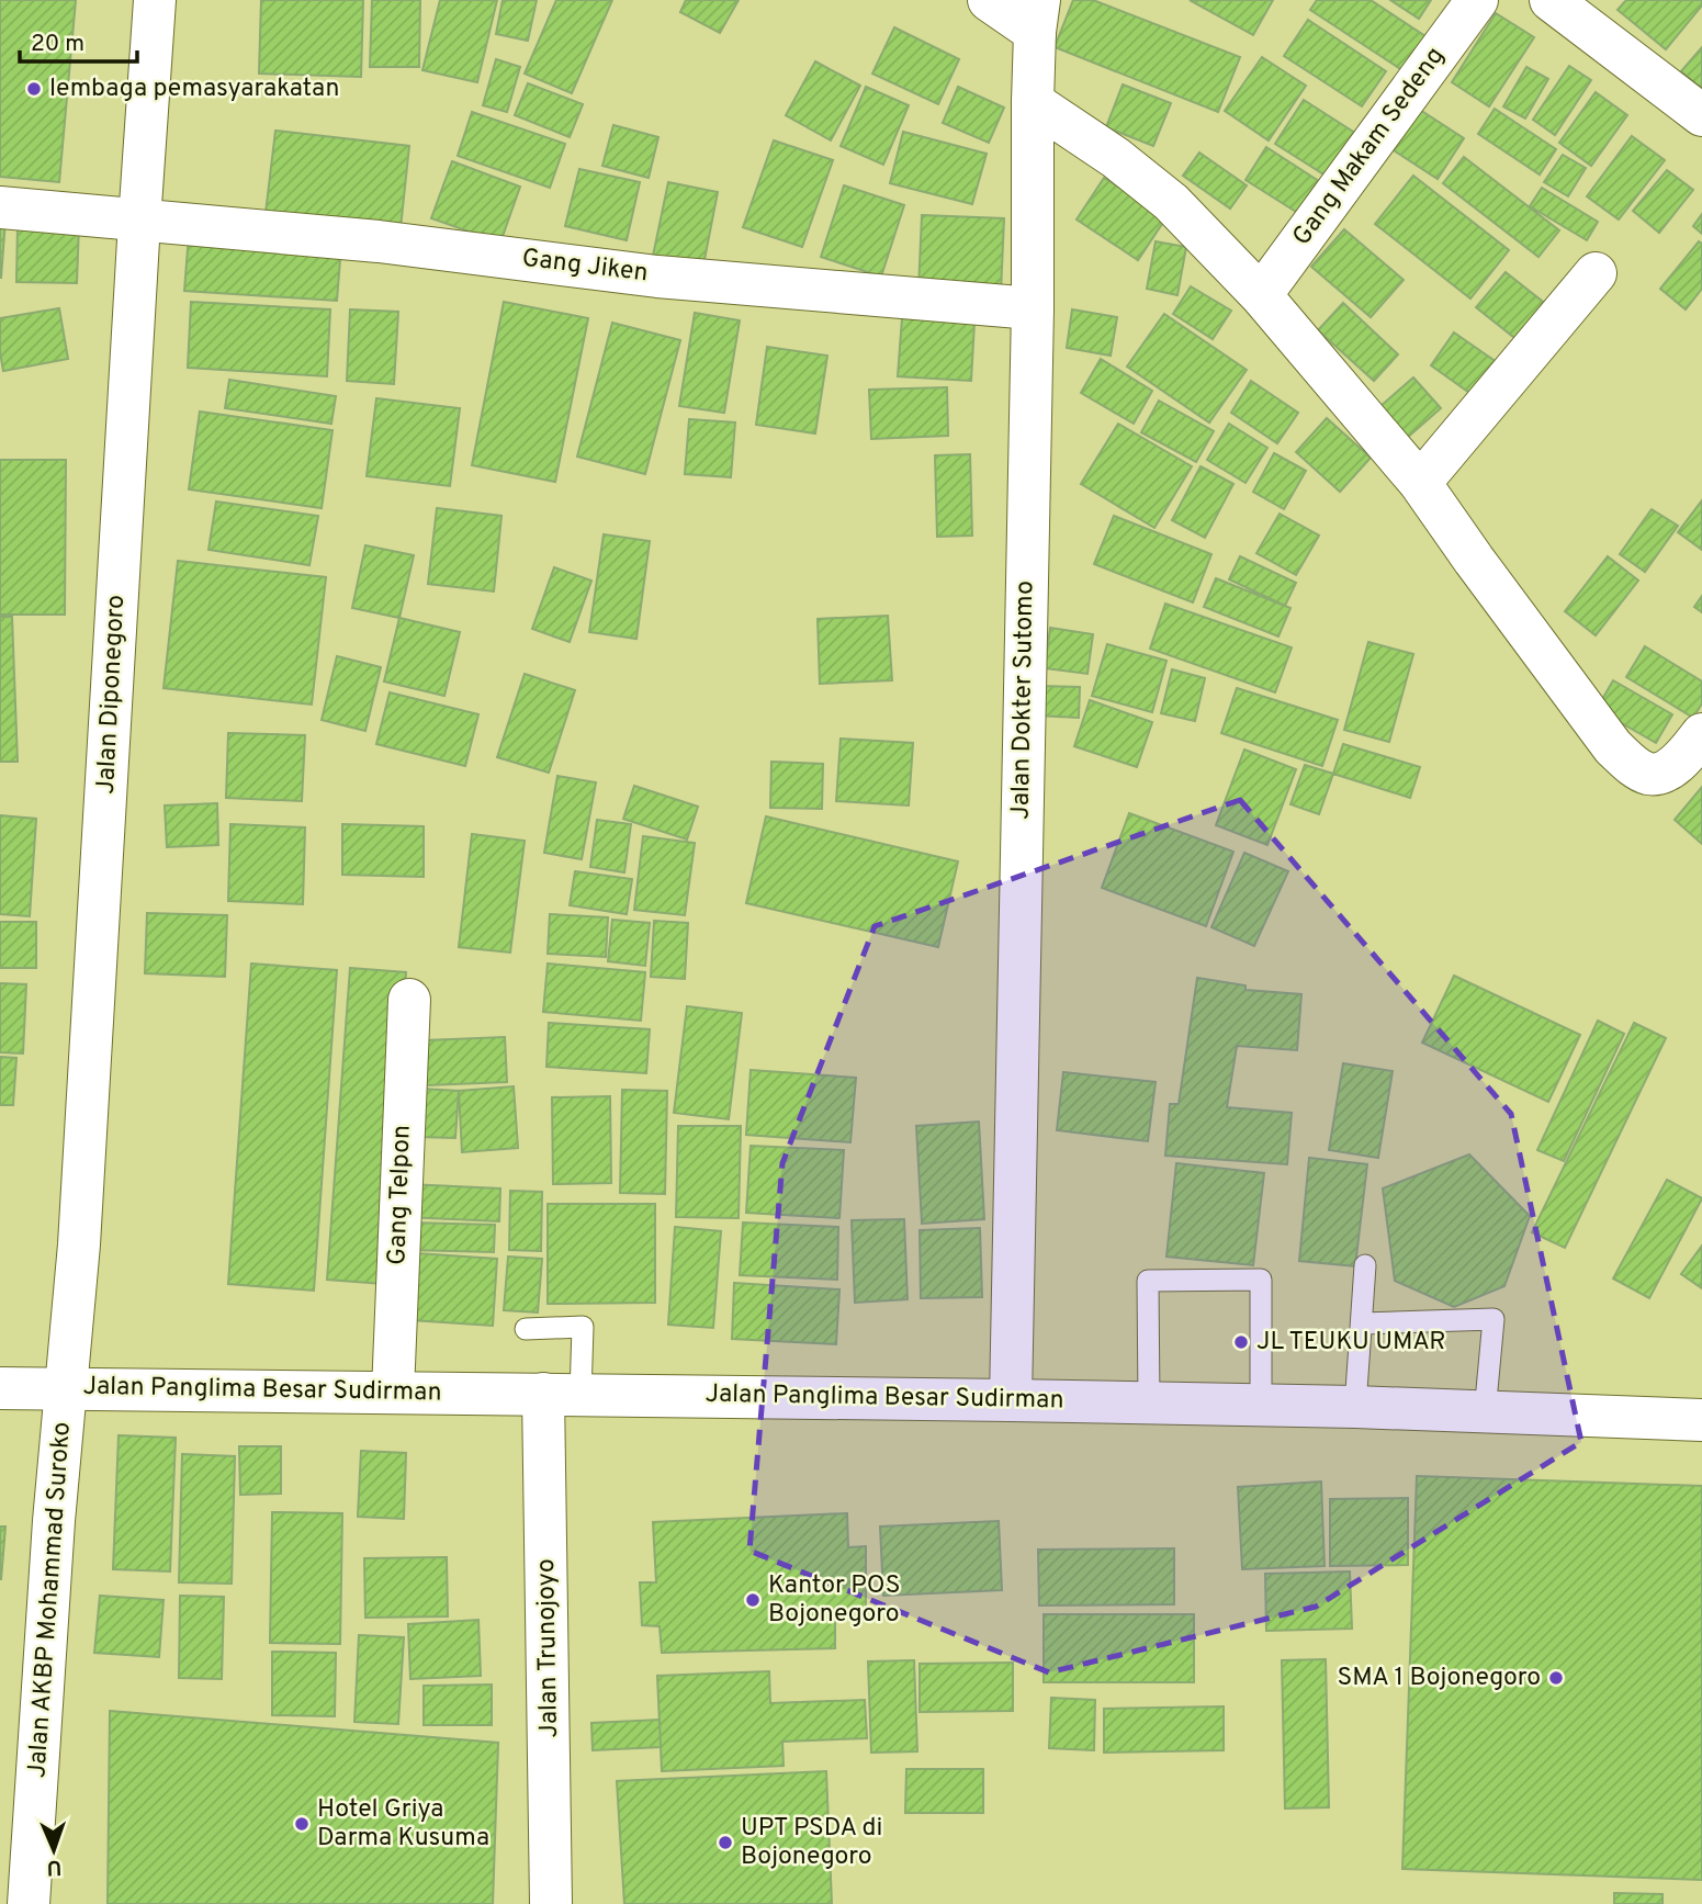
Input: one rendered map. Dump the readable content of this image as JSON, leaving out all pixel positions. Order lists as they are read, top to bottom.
{
  "streets": {
    "main road": [
      "Gang Makam Sedeng",
      "Gang Jiken",
      "Jalan Diponegoro",
      "Jalan Dokter Sutomo",
      "Gang Telpon",
      "Jalan Panglima Besar Sudirman",
      "Jalan AKBP Mohammad Suroko",
      "Jalan Trunojoyo"
    ]
  },
  "crossings": [
    ["Gang Jiken", "Jalan Diponegoro"],
    ["Gang Jiken", "Jalan Dokter Sutomo"],
    ["Jalan Diponegoro", "Jalan Panglima Besar Sudirman"],
    ["Jalan Diponegoro", "Jalan AKBP Mohammad Suroko"],
    ["Jalan Dokter Sutomo", "Jalan Panglima Besar Sudirman"],
    ["Gang Telpon", "Jalan Panglima Besar Sudirman"],
    ["Jalan Panglima Besar Sudirman", "Jalan AKBP Mohammad Suroko"],
    ["Jalan Panglima Besar Sudirman", "Jalan Trunojoyo"]
  ],
  "places": [
    "lembaga pemasyarakatan",
    "JL TEUKU UMAR",
    "Kantor POS Bojonegoro",
    "SMA 1 Bojonegoro",
    "Hotel Griya Darma Kusuma",
    "UPT PSDA di Bojonegoro"
  ],
  "scale_bar": "20 m",
  "north": "bottom"
}
